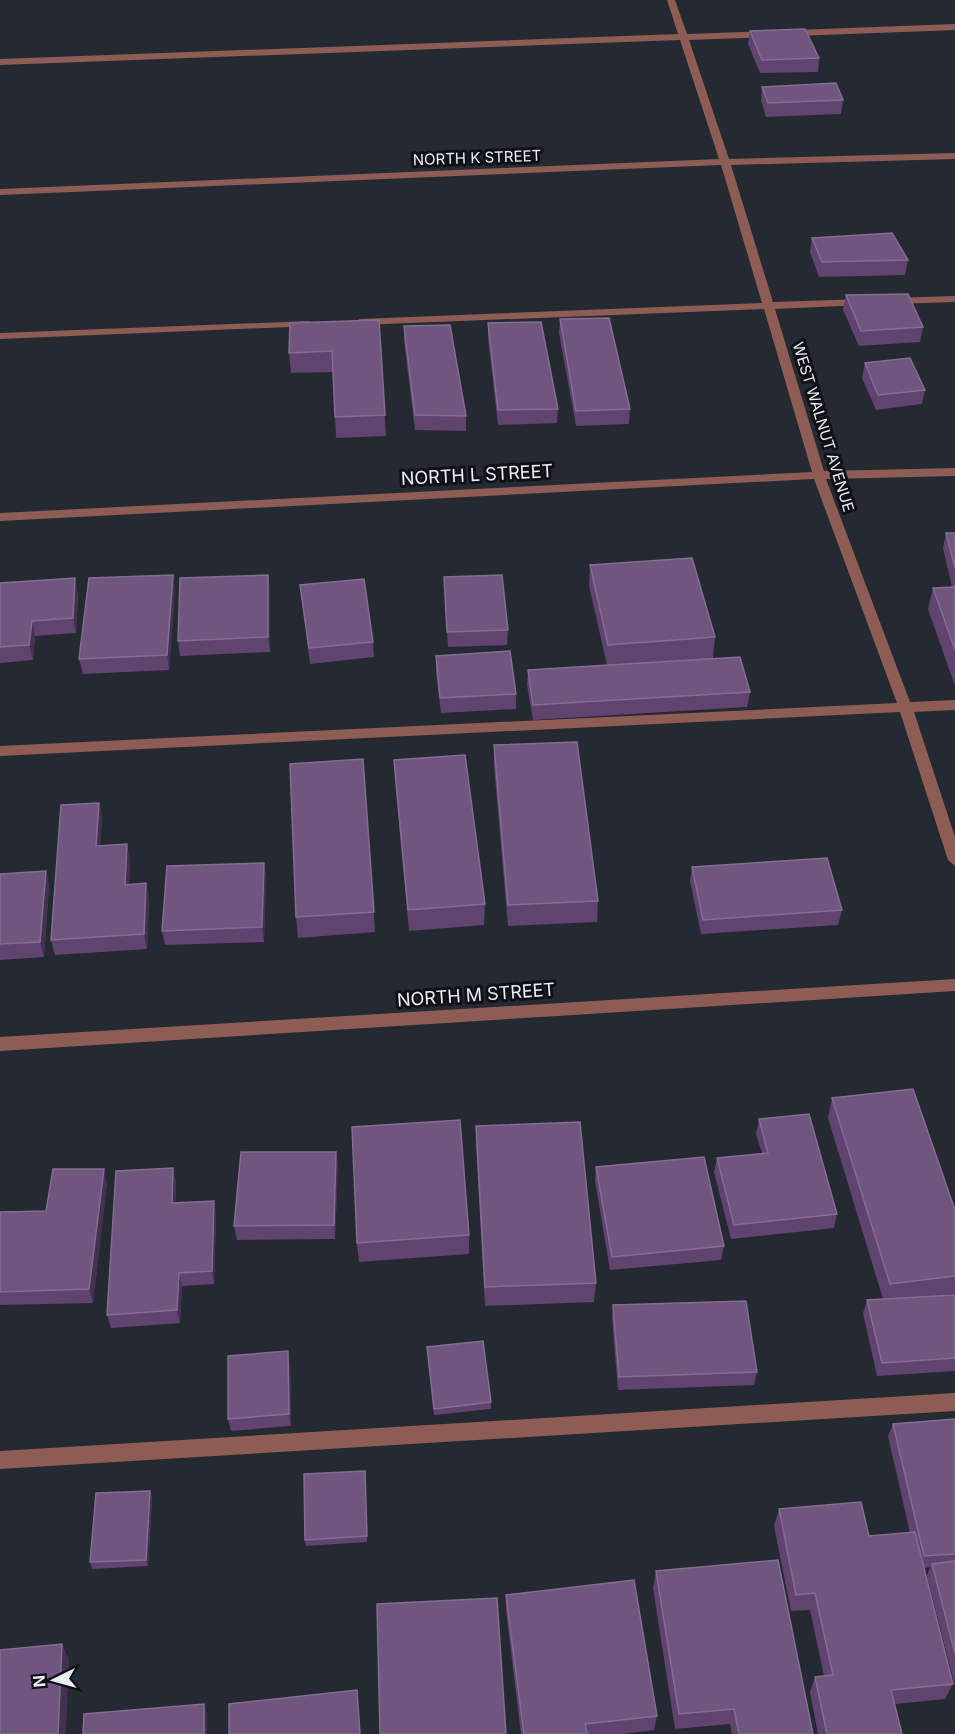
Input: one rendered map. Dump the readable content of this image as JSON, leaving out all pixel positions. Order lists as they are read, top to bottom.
{
  "streets": {
    "street": [
      "NORTH K STREET",
      "WEST WALNUT AVENUE",
      "NORTH L STREET",
      "NORTH M STREET"
    ]
  },
  "crossings": [
    ["NORTH K STREET", "WEST WALNUT AVENUE"],
    ["WEST WALNUT AVENUE", "NORTH L STREET"]
  ],
  "north": "left"
}
